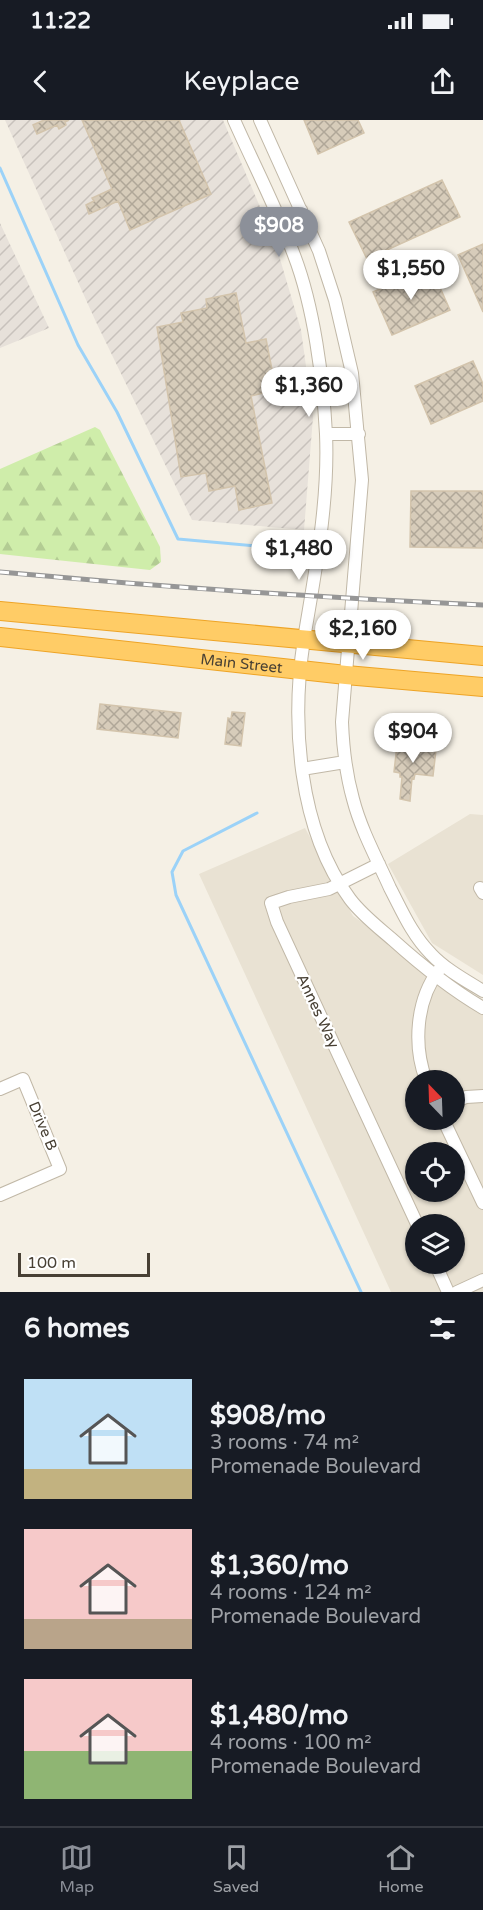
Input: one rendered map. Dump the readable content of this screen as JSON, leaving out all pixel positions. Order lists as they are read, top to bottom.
{
  "streets": {
    "highway": ["Main Street"],
    "street": ["Annes Way", "Drive B"]
  },
  "scale_bar": "100 m",
  "north": "top left",
  "page": {
    "status": "11:22",
    "header": "Keyplace",
    "price": [
      "$908",
      "$1,550",
      "$1,360",
      "$1,480",
      "$2,160",
      "$904"
    ],
    "scale": "100 m",
    "heading": "6 homes",
    "list": [
      {
        "name": "$908/mo",
        "note": "3 rooms · 74 m² · Promenade Boulevard"
      },
      {
        "name": "$1,360/mo",
        "note": "4 rooms · 124 m² · Promenade Boulevard"
      },
      {
        "name": "$1,480/mo",
        "note": "4 rooms · 100 m² · Promenade Boulevard"
      }
    ],
    "tabs": ["Map", "Saved", "Home"]
  }
}
